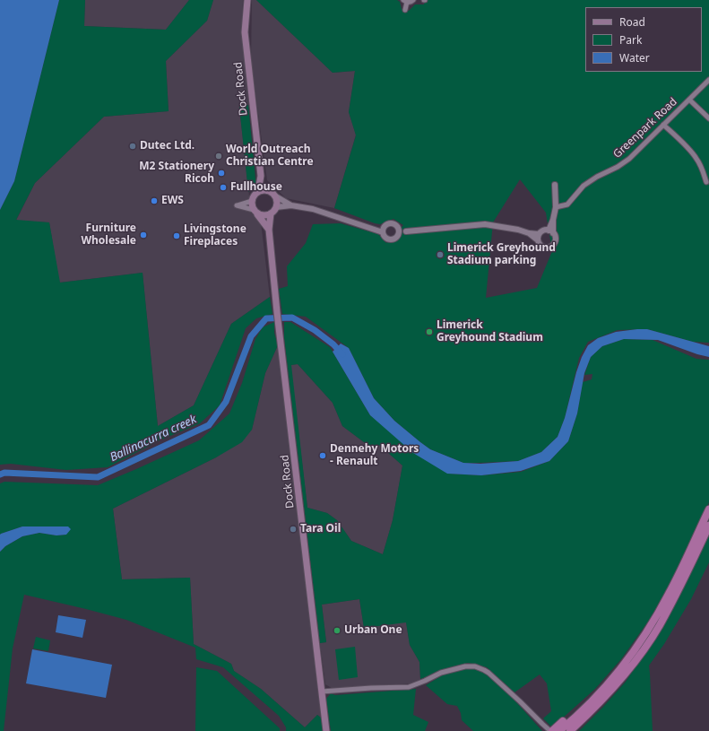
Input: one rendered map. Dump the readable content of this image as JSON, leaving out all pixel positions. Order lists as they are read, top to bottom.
{
  "streets": {
    "main road": ["Dock Road"],
    "street": ["Greenpark Road"]
  },
  "water": ["Ballinacurra creek"],
  "places": [
    "Dutec Ltd.",
    "World Outreach Christian Centre",
    "M2 Stationery Ricoh",
    "Fullhouse",
    "EWS",
    "Furniture Wholesale",
    "Livingstone Fireplaces",
    "Limerick Greyhound Stadium parking",
    "Limerick Greyhound Stadium",
    "Dennehy Motors - Renault",
    "Tara Oil",
    "Urban One"
  ],
  "legend": ["Road", "Park", "Water"]
}
